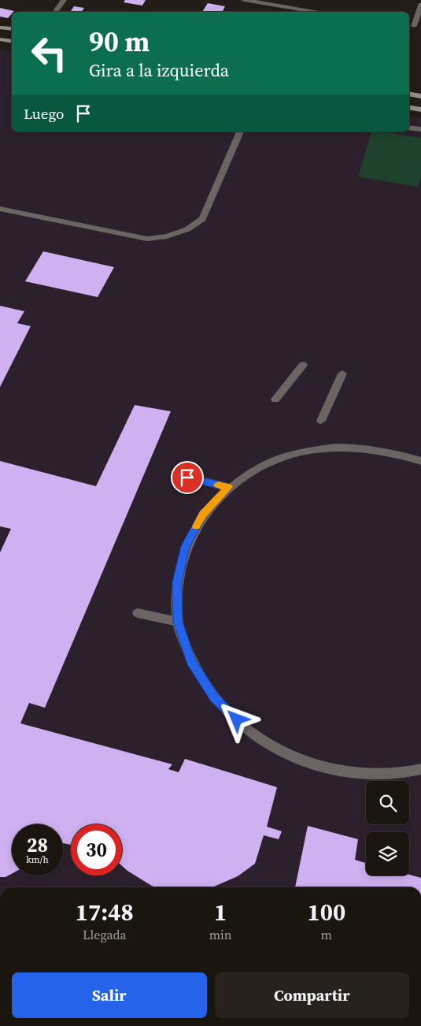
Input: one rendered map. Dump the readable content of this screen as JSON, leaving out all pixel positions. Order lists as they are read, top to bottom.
{
  "page": {
    "turn": ["90 m", "Gira a la izquierda"],
    "then": "Luego",
    "speed": "28 km/h",
    "limit": "30",
    "eta": [
      "17:48",
      "Llegada",
      "1",
      "min",
      "100",
      "m"
    ],
    "buttons": ["Salir", "Compartir"]
  }
}
